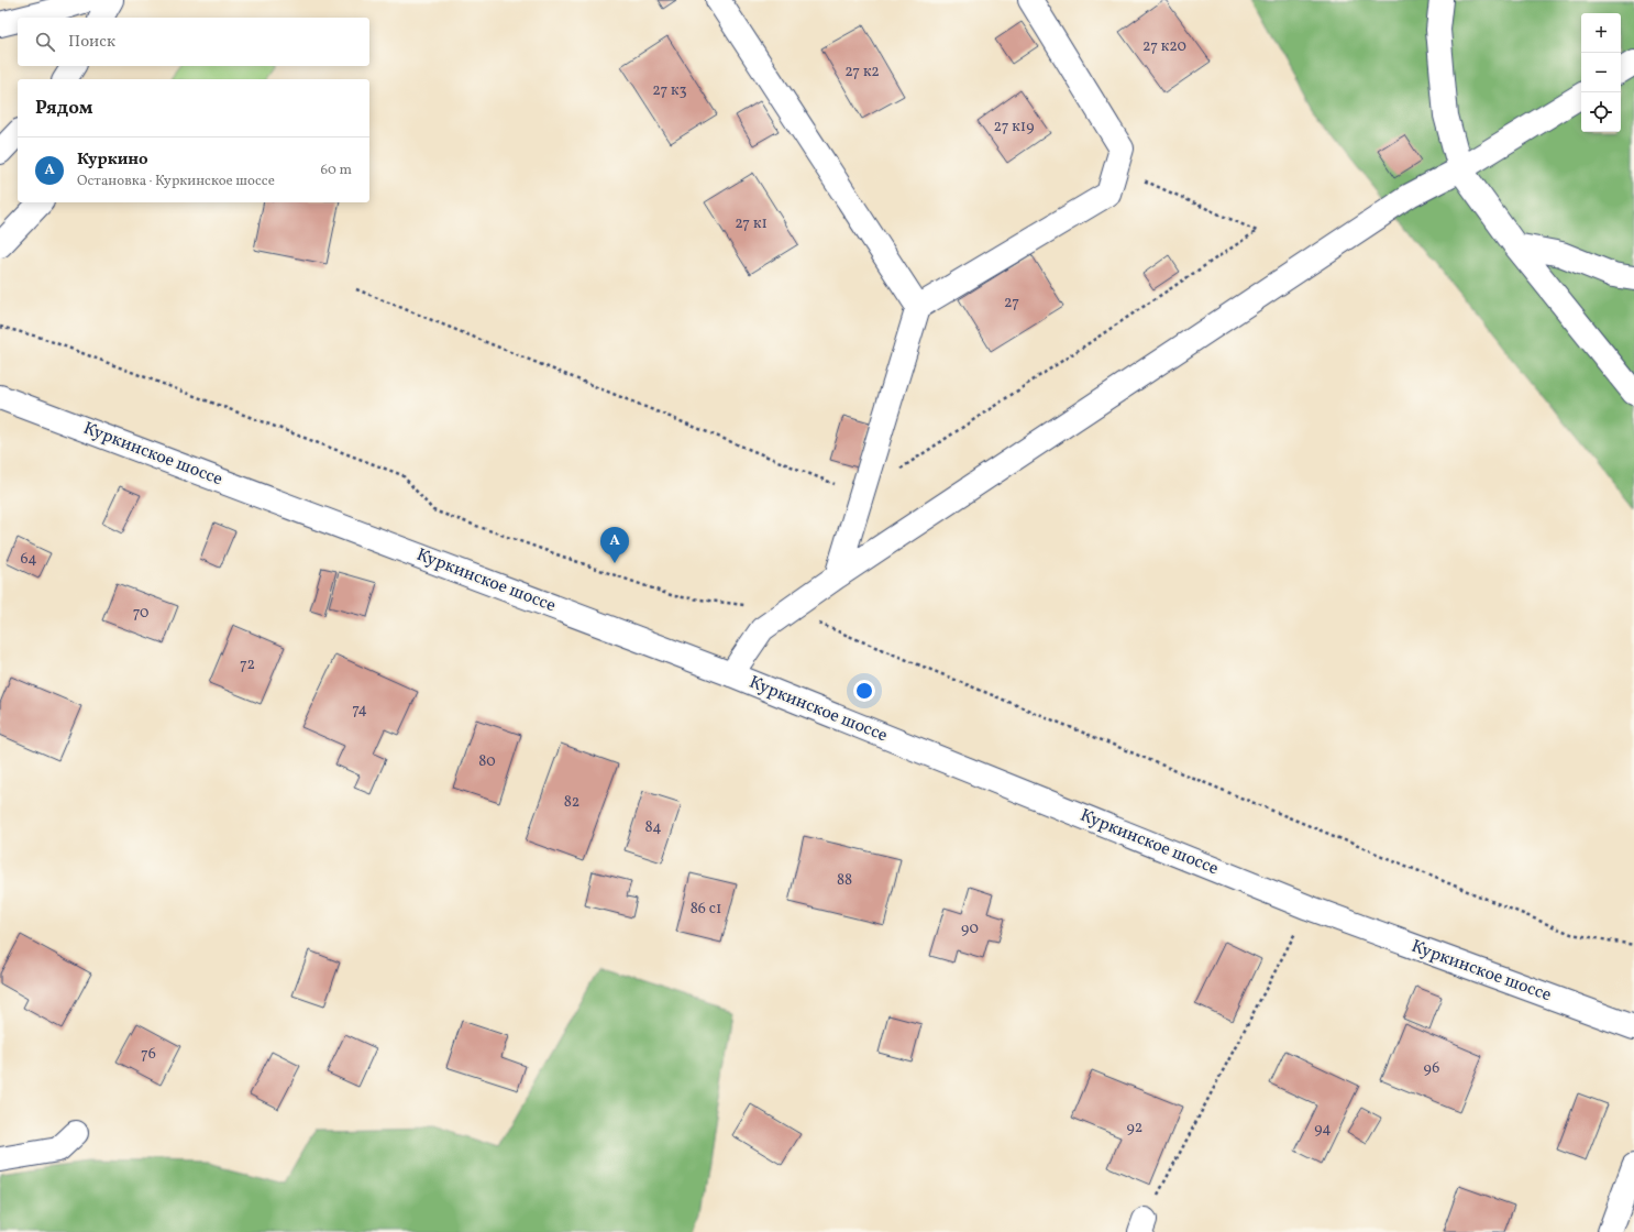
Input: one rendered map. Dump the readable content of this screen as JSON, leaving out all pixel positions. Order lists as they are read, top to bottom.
{
  "streets": {
    "main road": ["Куркинское шоссе"]
  },
  "house_numbers": [
    "27 к20",
    "27 к2",
    "27 к3",
    "27 к19",
    "27 к1",
    "27",
    "64",
    "70",
    "72",
    "74",
    "80",
    "82",
    "84",
    "88",
    "86 с1",
    "90",
    "76",
    "96",
    "92",
    "94"
  ],
  "page": {
    "map_buttons": ["+", "−"],
    "search": "Поиск",
    "heading": "Рядом",
    "list": [
      {
        "mark": "A",
        "name": "Куркино",
        "note": "Остановка · Куркинское шоссе",
        "value": "60 m"
      }
    ],
    "pins": "A"
  }
}
